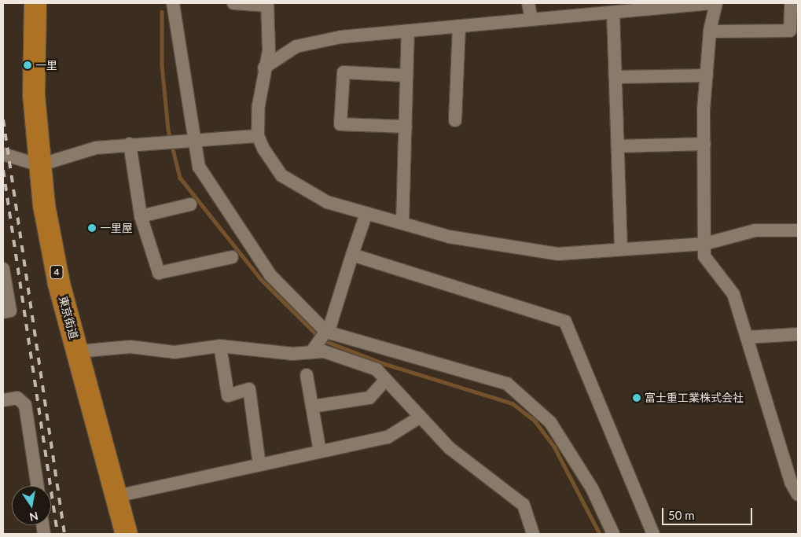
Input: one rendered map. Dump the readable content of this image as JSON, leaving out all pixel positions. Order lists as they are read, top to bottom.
{
  "streets": {
    "highway": ["4", "東京街道"]
  },
  "places": ["一里", "一里屋", "富士重工業株式会社"],
  "scale_bar": "50 m",
  "north": "bottom"
}
